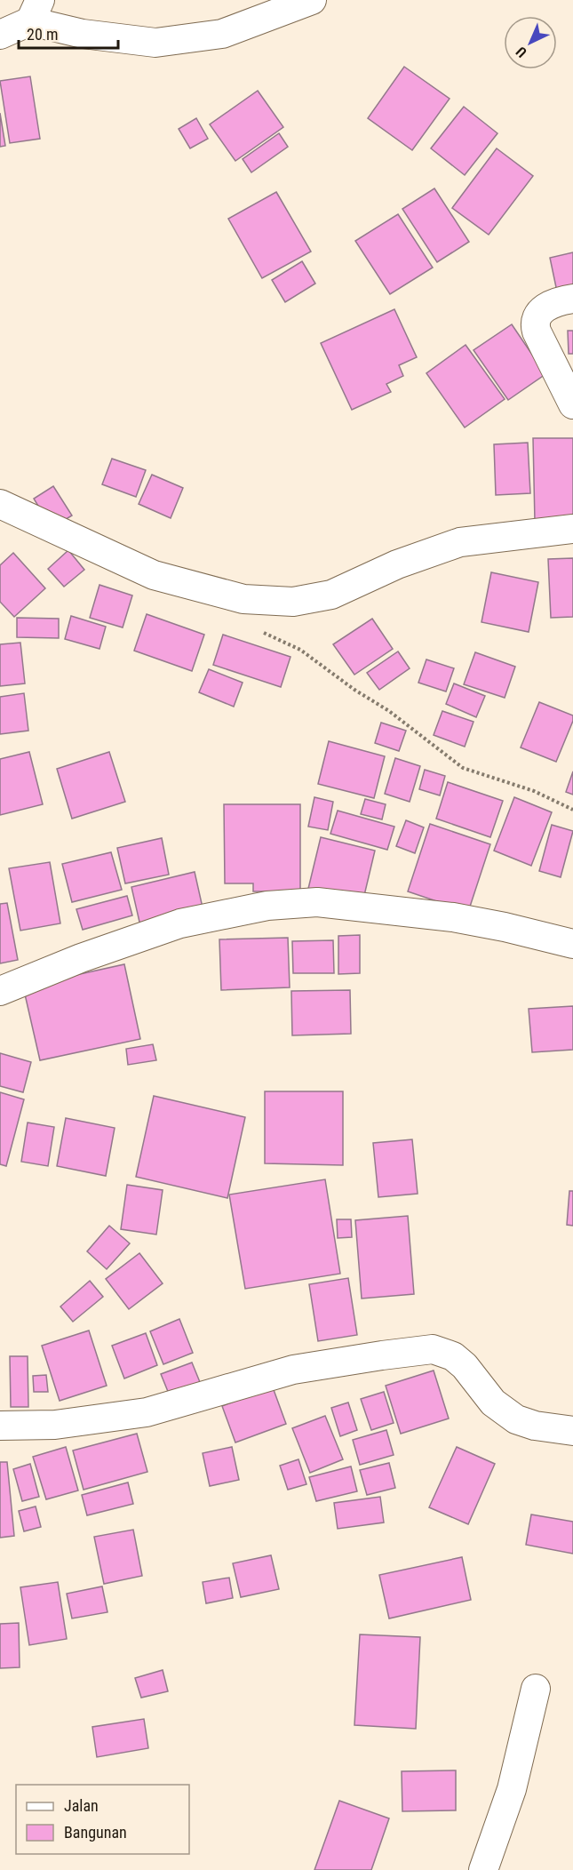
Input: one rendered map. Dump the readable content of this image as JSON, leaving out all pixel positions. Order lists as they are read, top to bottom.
{
  "legend": ["Jalan", "Bangunan"],
  "scale_bar": "20 m",
  "north": "bottom left"
}
